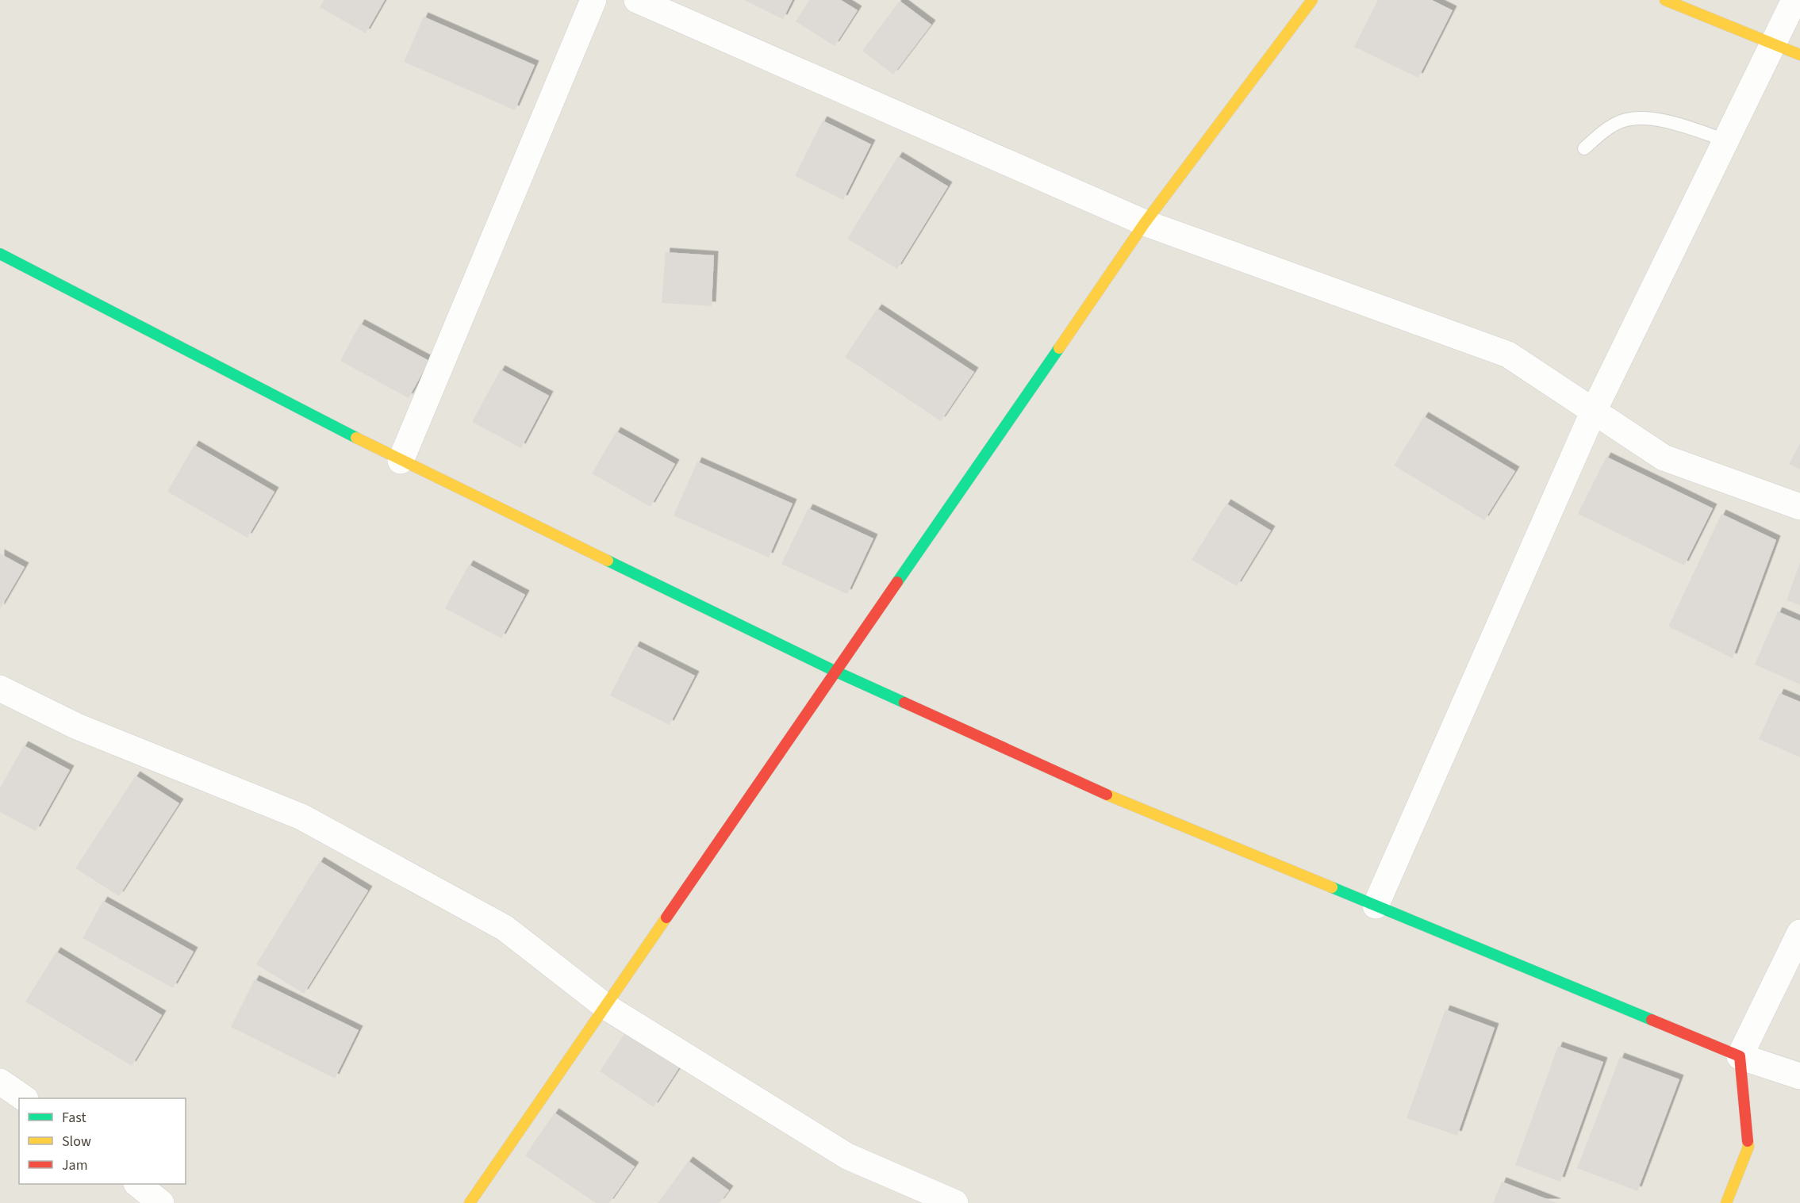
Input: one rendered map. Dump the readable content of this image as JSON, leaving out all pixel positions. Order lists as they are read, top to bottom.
{
  "legend": ["Fast", "Slow", "Jam"]
}
